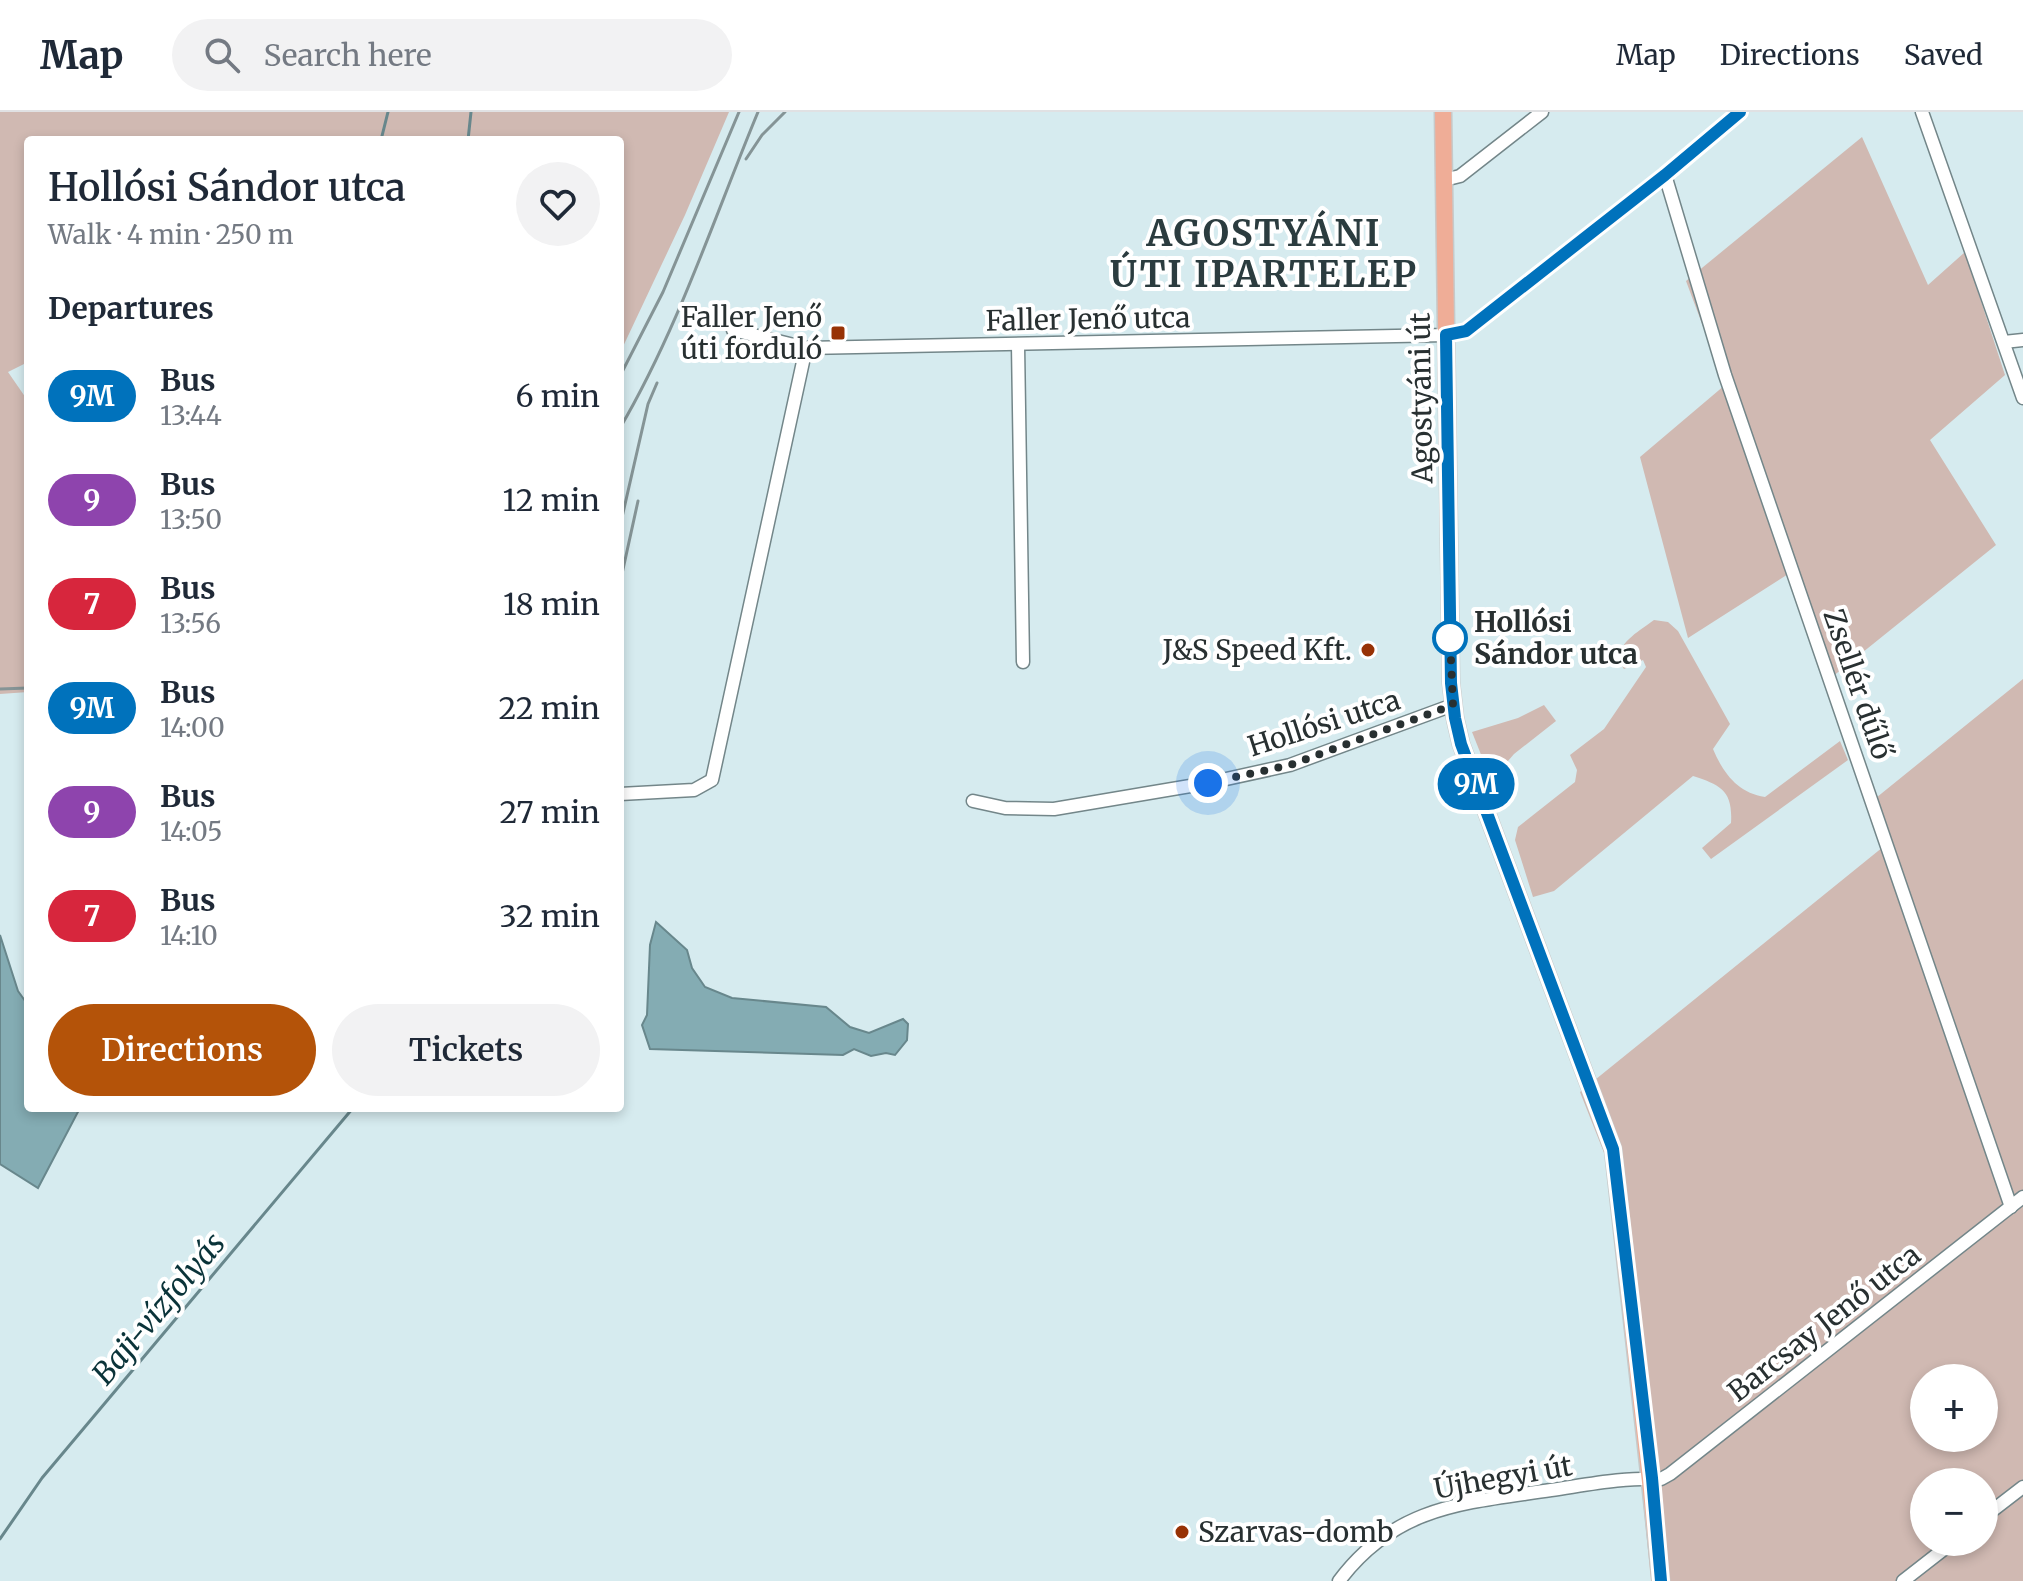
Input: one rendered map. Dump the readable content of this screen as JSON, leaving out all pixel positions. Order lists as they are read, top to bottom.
{
  "streets": {
    "main road": ["Agostyáni út"],
    "street": [
      "Faller Jenő utca",
      "Zsellér dűlő",
      "Hollósi utca",
      "Barcsay Jenő utca",
      "Újhegyi út"
    ]
  },
  "crossings": [
    ["Faller Jenő utca", "Agostyáni út"],
    ["Agostyáni út", "Hollósi utca"],
    ["Agostyáni út", "Barcsay Jenő utca"],
    ["Agostyáni út", "Újhegyi út"],
    ["Zsellér dűlő", "Barcsay Jenő utca"],
    ["Barcsay Jenő utca", "Újhegyi út"]
  ],
  "districts": ["AGOSTYÁNI ÚTI IPARTELEP"],
  "water": ["Baji-vízfolyás"],
  "places": {
    "transit": ["Faller Jenő úti forduló"],
    "other": ["Hollósi Sándor utca", "J&S Speed Kft.", "Szarvas-domb"]
  },
  "lines": ["bus line 9M"],
  "page": {
    "header": "Map",
    "search": "Search here",
    "nav": ["Map", "Directions", "Saved"],
    "on_map": "9M",
    "heading": [
      ["Hollósi Sándor utca", "Walk · 4 min · 250 m"],
      "Departures"
    ],
    "list": [
      {
        "mark": "9M",
        "name": "Bus",
        "note": "13:44",
        "value": "6 min"
      },
      {
        "mark": "9",
        "name": "Bus",
        "note": "13:50",
        "value": "12 min"
      },
      {
        "mark": "7",
        "name": "Bus",
        "note": "13:56",
        "value": "18 min"
      },
      {
        "mark": "9M",
        "name": "Bus",
        "note": "14:00",
        "value": "22 min"
      },
      {
        "mark": "9",
        "name": "Bus",
        "note": "14:05",
        "value": "27 min"
      },
      {
        "mark": "7",
        "name": "Bus",
        "note": "14:10",
        "value": "32 min"
      }
    ],
    "buttons": ["Directions", "Tickets"],
    "map_buttons": ["+", "−"]
  }
}
